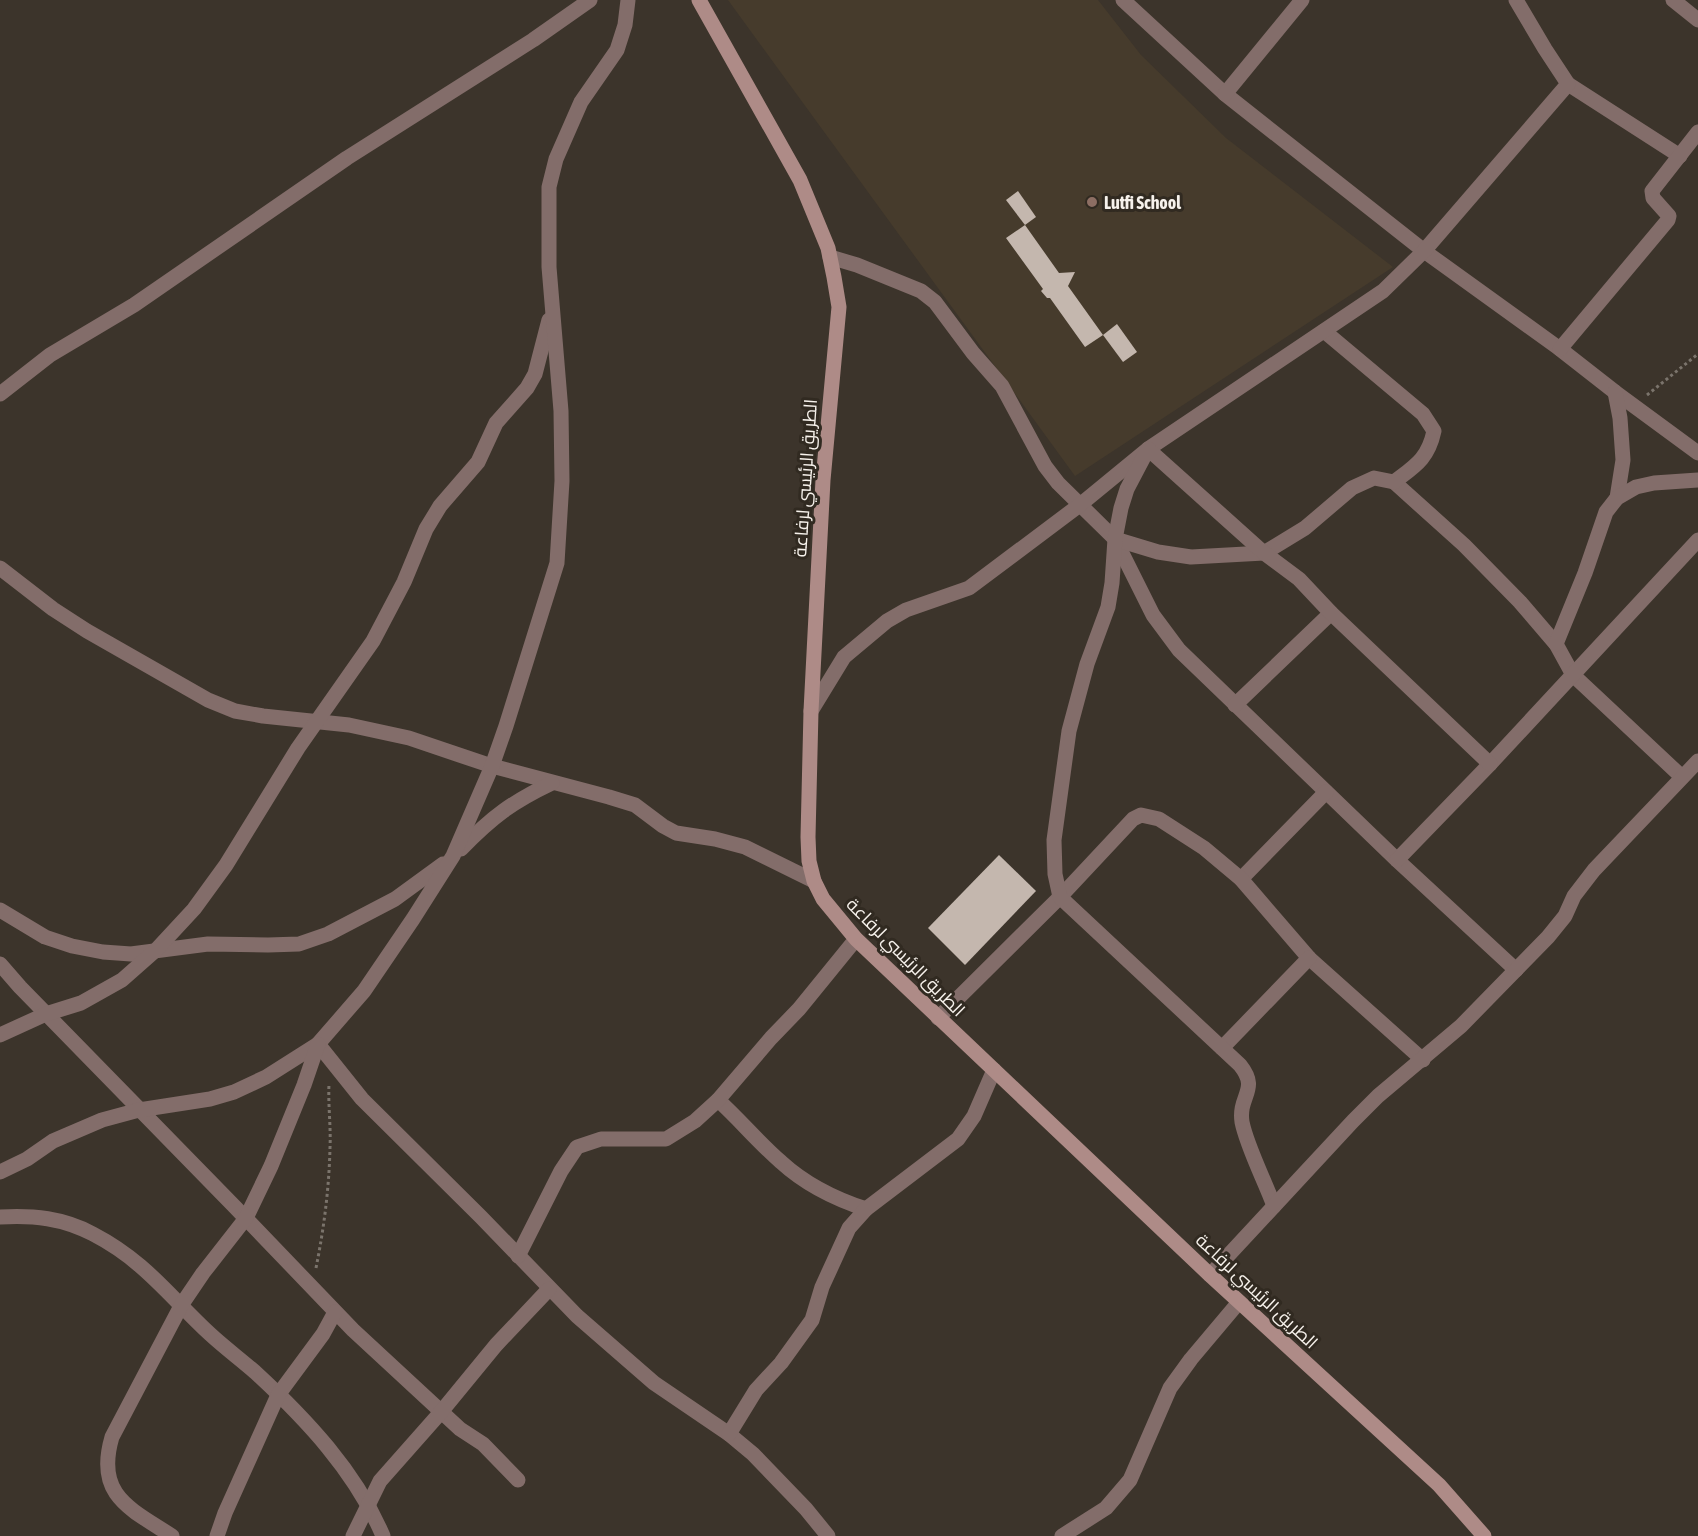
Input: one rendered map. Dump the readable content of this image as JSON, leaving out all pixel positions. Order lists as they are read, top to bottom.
{
  "streets": {
    "street": ["الطريق الرئيسي لرفاعة"]
  },
  "places": ["Lutfi School"]
}
